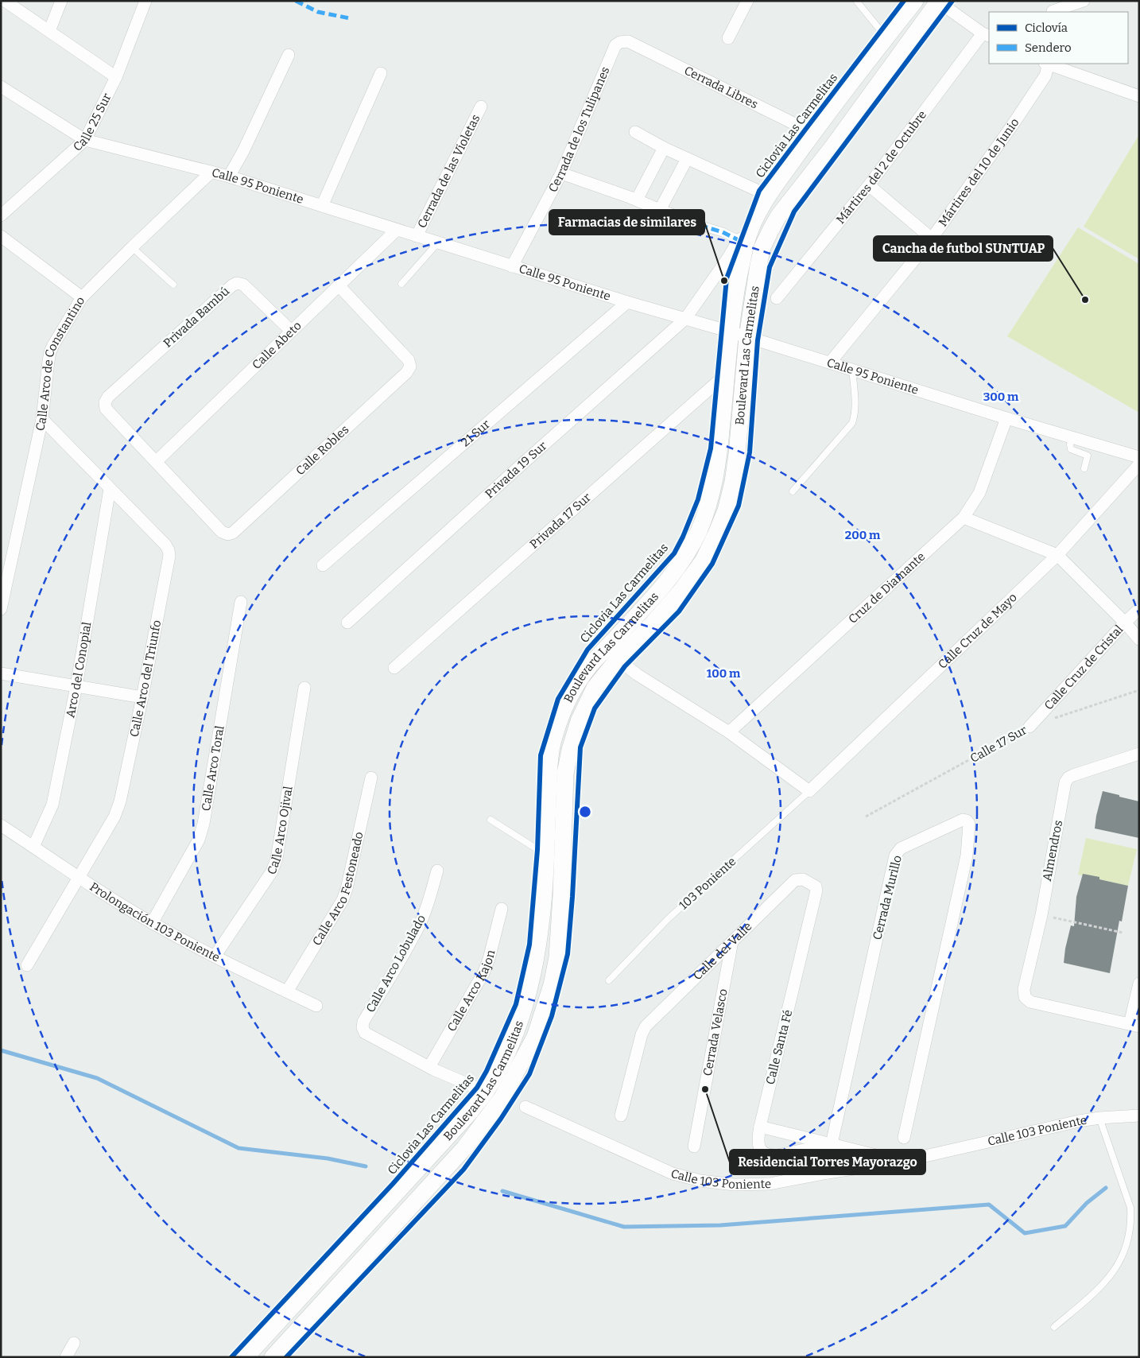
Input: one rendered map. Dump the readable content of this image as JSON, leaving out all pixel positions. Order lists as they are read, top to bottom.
{
  "streets": {
    "main road": ["Boulevard Las Carmelitas"],
    "street": [
      "Cerrada Libres",
      "Calle 25 Sur",
      "Cerrada de los Tulipanes",
      "Mártires del 2 de Octubre",
      "Cerrada de las Violetas",
      "Mártires del 10 de Junio",
      "Calle 95 Poniente",
      "Privada Bambú",
      "Calle Abeto",
      "Calle Arco de Constantino",
      "21 Sur",
      "Calle Robles",
      "Privada 19 Sur",
      "Privada 17 Sur",
      "Cruz de Diamante",
      "Calle Cruz de Mayo",
      "Calle Cruz de Cristal",
      "Arco del Conopial",
      "Calle Arco del Triunfo",
      "Calle Arco Toral",
      "Calle Arco Ojival",
      "Almendros",
      "Calle Arco Festoneado",
      "Cerrada Murillo",
      "Prolongación 103 Poniente",
      "Calle del Valle",
      "Calle Arco Lobulado",
      "Calle Arco Kajon",
      "Cerrada Velasco",
      "Calle Santa Fé",
      "Calle 103 Poniente"
    ],
    "lane": ["103 Poniente"],
    "path": ["Calle 17 Sur"],
    "cycle path": ["Ciclovia Las Carmelitas"]
  },
  "crossings": [
    ["Cerrada Libres", "Cerrada de los Tulipanes"],
    ["Cerrada Libres", "Boulevard Las Carmelitas"],
    ["Calle 25 Sur", "Calle 95 Poniente"],
    ["Cerrada de los Tulipanes", "Calle 95 Poniente"],
    ["Cerrada de las Violetas", "Calle 95 Poniente"],
    ["Mártires del 10 de Junio", "Calle 95 Poniente"],
    ["Calle 95 Poniente", "Calle Abeto"],
    ["Calle 95 Poniente", "Boulevard Las Carmelitas"],
    ["Calle 95 Poniente", "Calle Arco de Constantino"],
    ["Calle 95 Poniente", "21 Sur"],
    ["Calle 95 Poniente", "Privada 19 Sur"],
    ["Calle 95 Poniente", "Cruz de Diamante"],
    ["Privada Bambú", "Calle Abeto"],
    ["Privada Bambú", "Calle Robles"],
    ["Calle Abeto", "Calle Robles"],
    ["Boulevard Las Carmelitas", "Privada 19 Sur"],
    ["Boulevard Las Carmelitas", "Privada 17 Sur"],
    ["Calle Arco de Constantino", "Calle Arco del Triunfo"],
    ["Calle Cruz de Mayo", "103 Poniente"],
    ["Calle Cruz de Cristal", "Calle 17 Sur"],
    ["Arco del Conopial", "Calle Arco del Triunfo"],
    ["Arco del Conopial", "Prolongación 103 Poniente"],
    ["Calle Arco del Triunfo", "Prolongación 103 Poniente"],
    ["Calle Arco Toral", "Prolongación 103 Poniente"],
    ["Calle Arco Ojival", "Prolongación 103 Poniente"],
    ["Calle Arco Festoneado", "Prolongación 103 Poniente"],
    ["Cerrada Murillo", "Calle Santa Fé"],
    ["Cerrada Murillo", "Calle 103 Poniente"],
    ["Calle del Valle", "Cerrada Velasco"],
    ["Calle del Valle", "Calle Santa Fé"],
    ["Calle Arco Lobulado", "Calle Arco Kajon"]
  ],
  "places": ["Farmacias de similares", "Cancha de futbol SUNTUAP", "Residencial Torres Mayorazgo"],
  "legend": ["Ciclovía", "Sendero"],
  "rings": ["300 m", "200 m", "100 m"]
}
